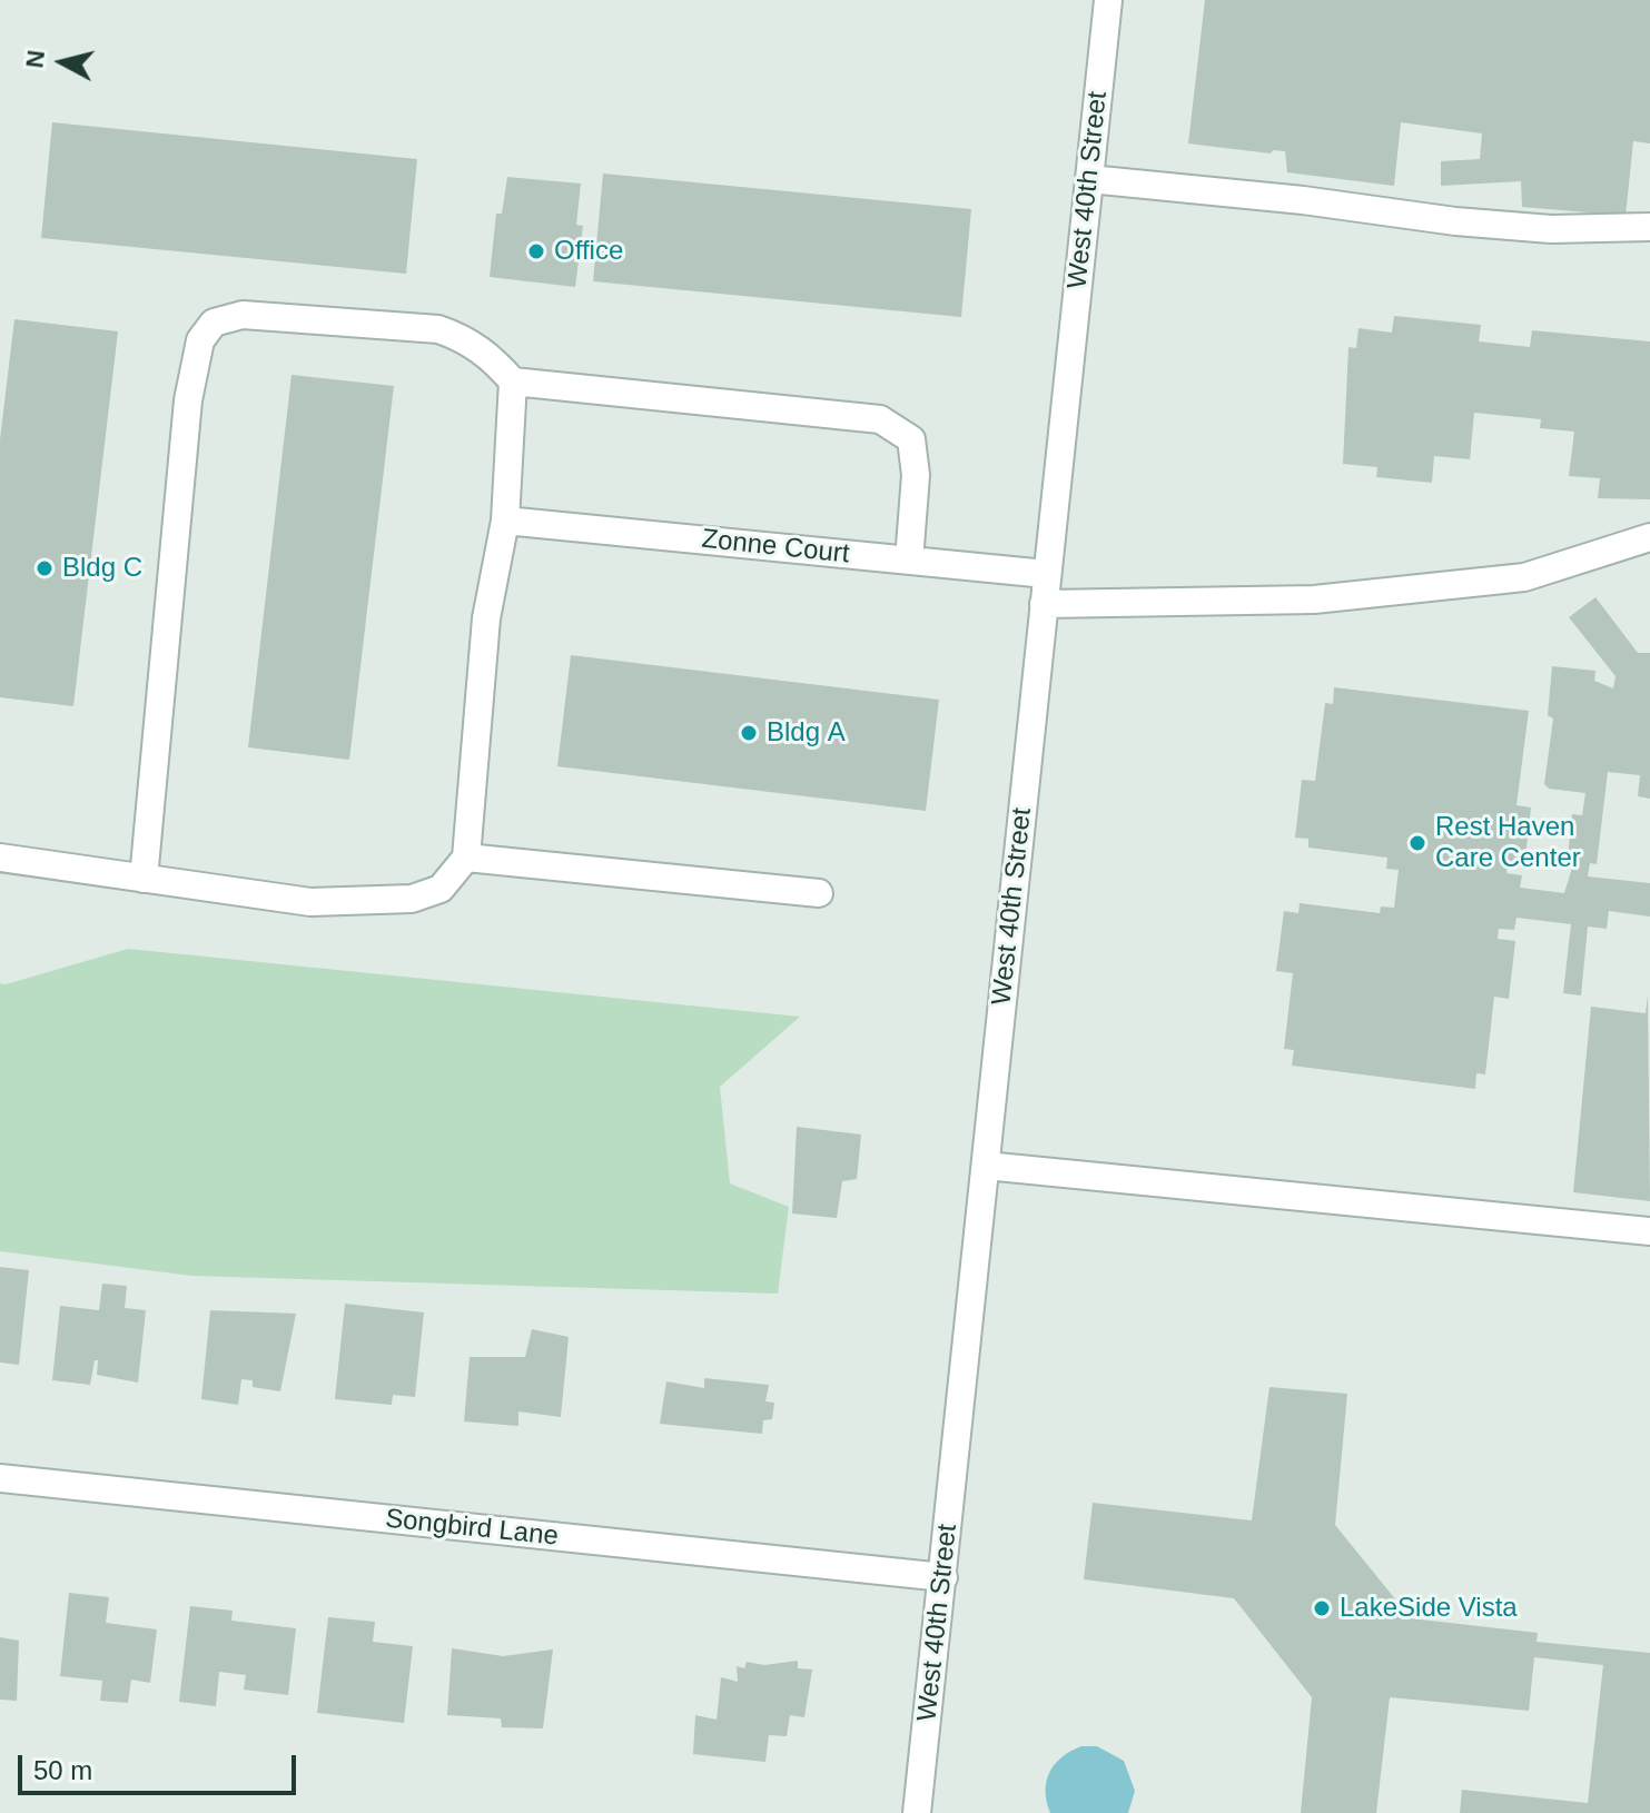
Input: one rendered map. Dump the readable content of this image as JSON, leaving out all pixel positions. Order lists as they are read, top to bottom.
{
  "streets": {
    "street": ["West 40th Street", "Zonne Court", "Songbird Lane"]
  },
  "crossings": [
    ["West 40th Street", "Zonne Court"],
    ["West 40th Street", "Songbird Lane"]
  ],
  "places": [
    "Office",
    "Bldg C",
    "Bldg A",
    "Rest Haven Care Center",
    "LakeSide Vista"
  ],
  "scale_bar": "50 m",
  "north": "left"
}
